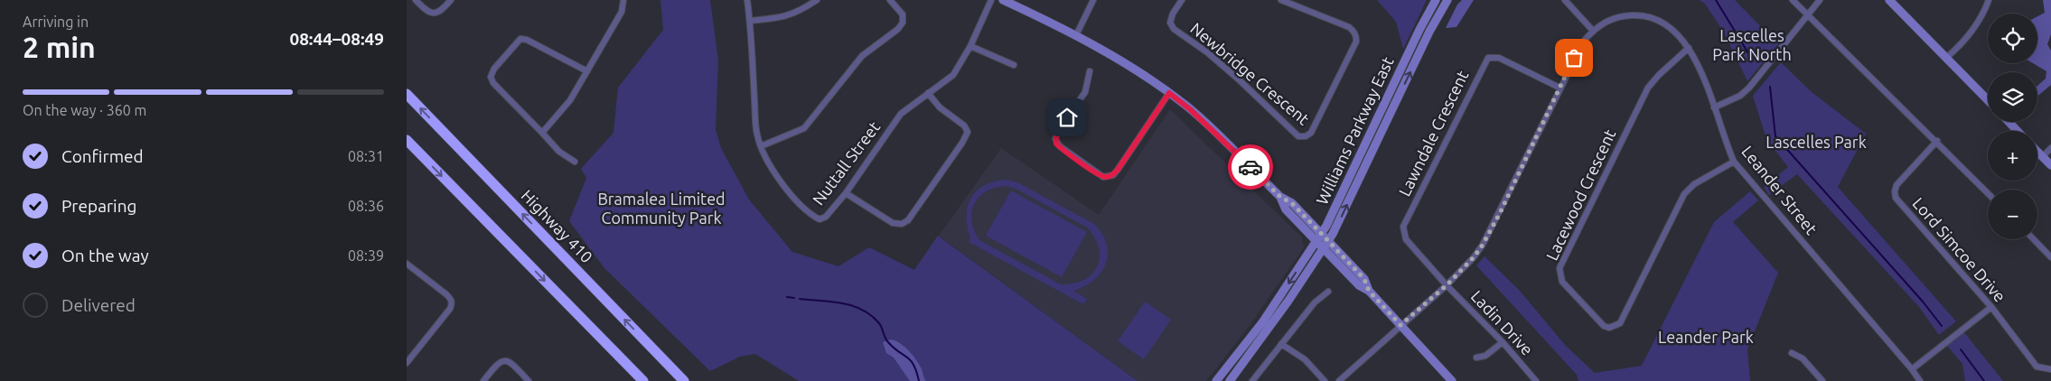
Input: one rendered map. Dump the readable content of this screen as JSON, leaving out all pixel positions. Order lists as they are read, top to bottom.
{
  "streets": {
    "highway": ["Highway 410"],
    "main road": ["Williams Parkway East"],
    "street": [
      "Newbridge Crescent",
      "Lawndale Crescent",
      "Nuttall Street",
      "Leander Street",
      "Lacewood Crescent",
      "Lord Simcoe Drive",
      "Ladin Drive"
    ]
  },
  "crossings": [
    ["Lawndale Crescent", "Leander Street"],
    ["Lawndale Crescent", "Ladin Drive"],
    ["Leander Street", "Lacewood Crescent"],
    ["Leander Street", "Ladin Drive"]
  ],
  "parks": [
    "Lascelles Park North",
    "Lascelles Park",
    "Bramalea Limited Community Park",
    "Leander Park"
  ],
  "page": {
    "heading": ["2 min", "Arriving in", "08:44–08:49"],
    "map_buttons": ["+", "−"],
    "bar": "On the way · 360 m",
    "list": [
      ["Confirmed", "08:31"],
      ["Preparing", "08:36"],
      ["On the way", "08:39"],
      "Delivered"
    ]
  }
}
